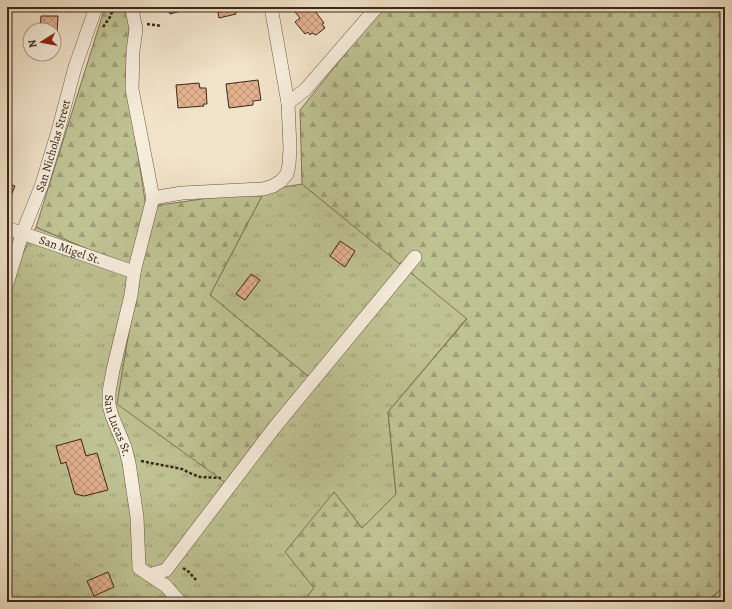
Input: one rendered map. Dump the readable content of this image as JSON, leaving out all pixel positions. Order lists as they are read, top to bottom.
{
  "streets": {
    "street": ["San Nicholas Street", "San Migel St.", "San Lucas St."]
  },
  "crossings": [
    ["San Nicholas Street", "San Migel St."],
    ["San Migel St.", "San Lucas St."]
  ],
  "north": "left"
}
